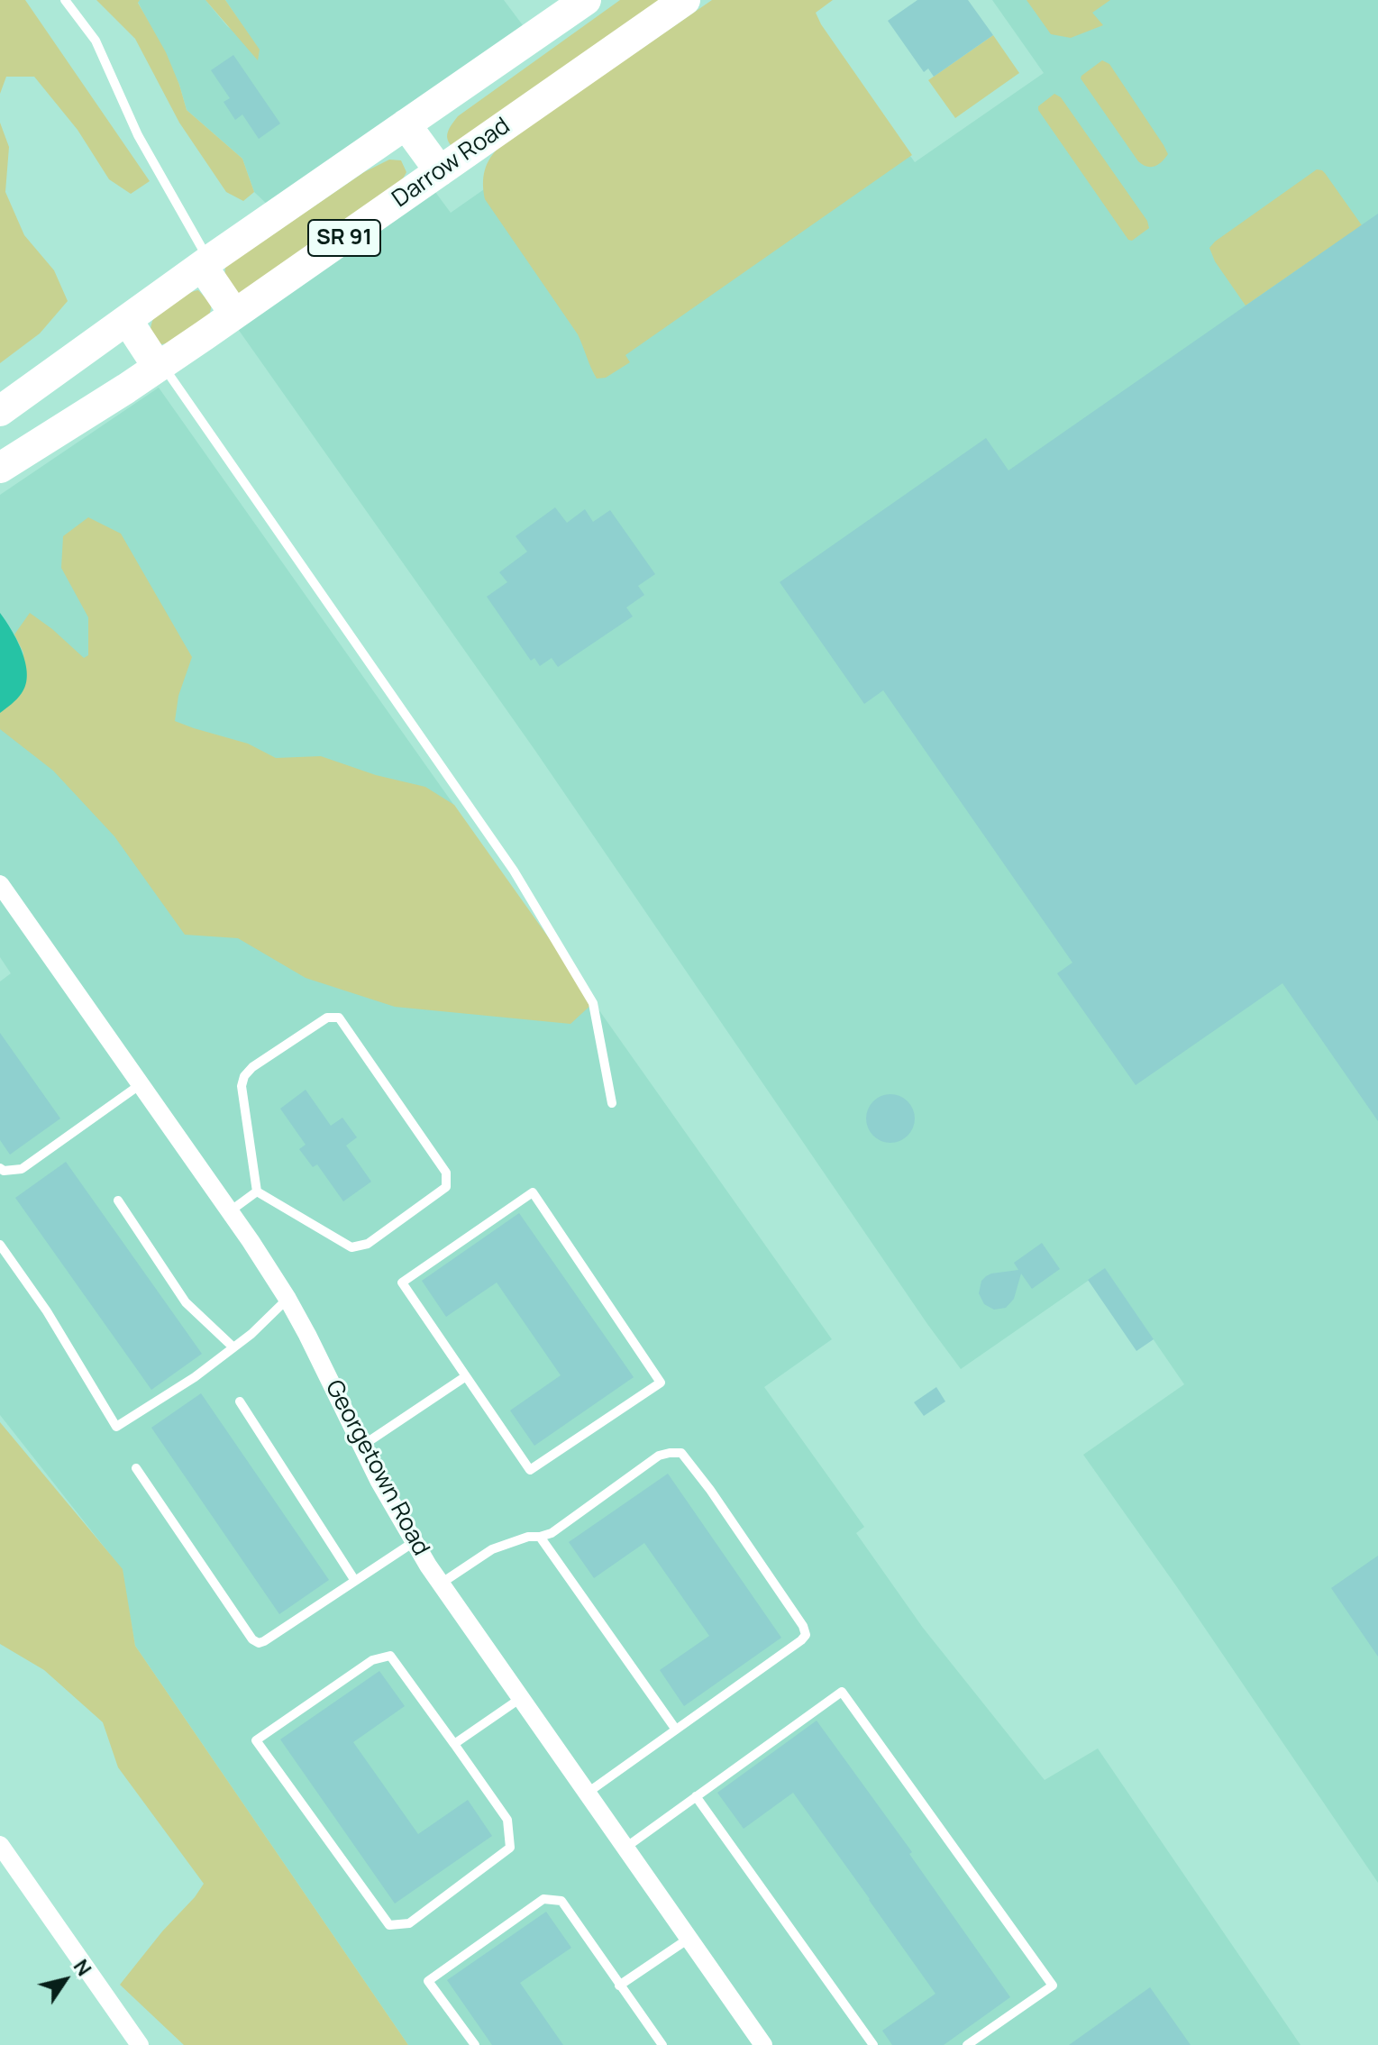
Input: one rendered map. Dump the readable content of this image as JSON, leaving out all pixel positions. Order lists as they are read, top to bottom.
{
  "streets": {
    "main road": ["Darrow Road", "SR 91"],
    "street": ["Georgetown Road"]
  },
  "north": "top right"
}
